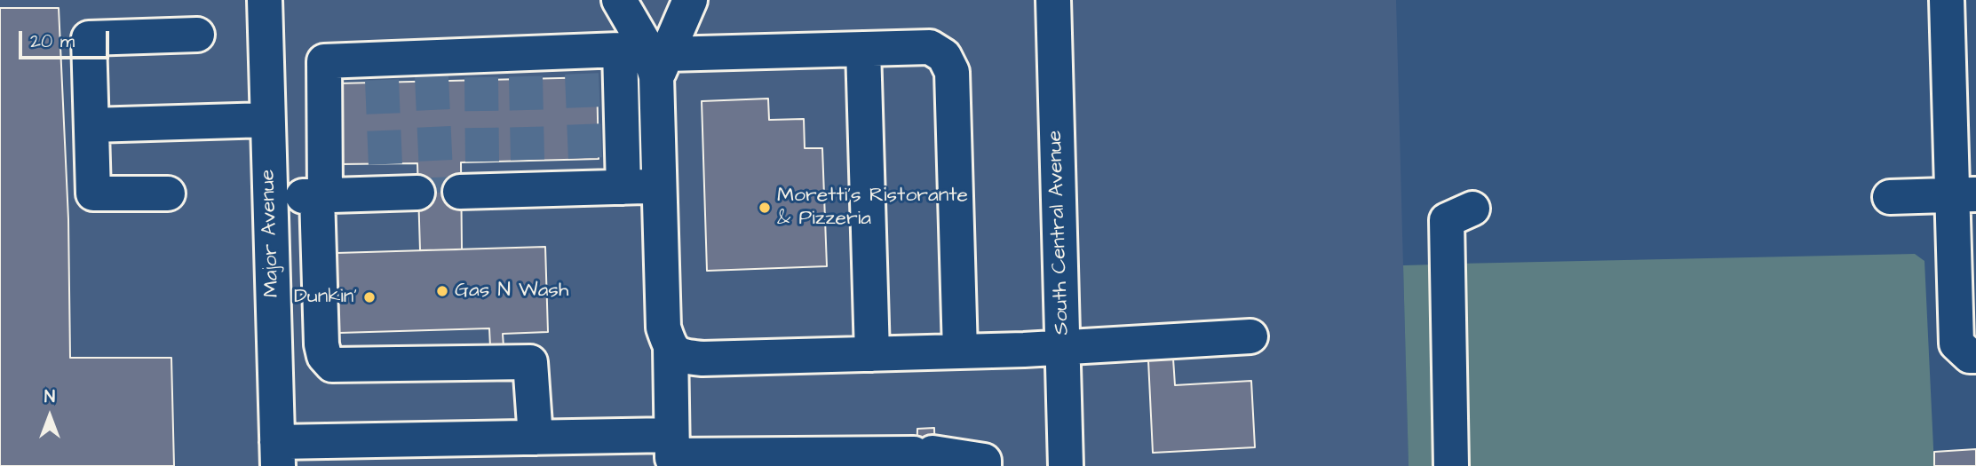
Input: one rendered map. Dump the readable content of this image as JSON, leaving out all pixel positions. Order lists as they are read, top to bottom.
{
  "streets": {
    "street": ["South Central Avenue", "Major Avenue"]
  },
  "places": ["Moretti's Ristorante & Pizzeria", "Gas N Wash", "Dunkin'"],
  "scale_bar": "20 m",
  "north": "top"
}
